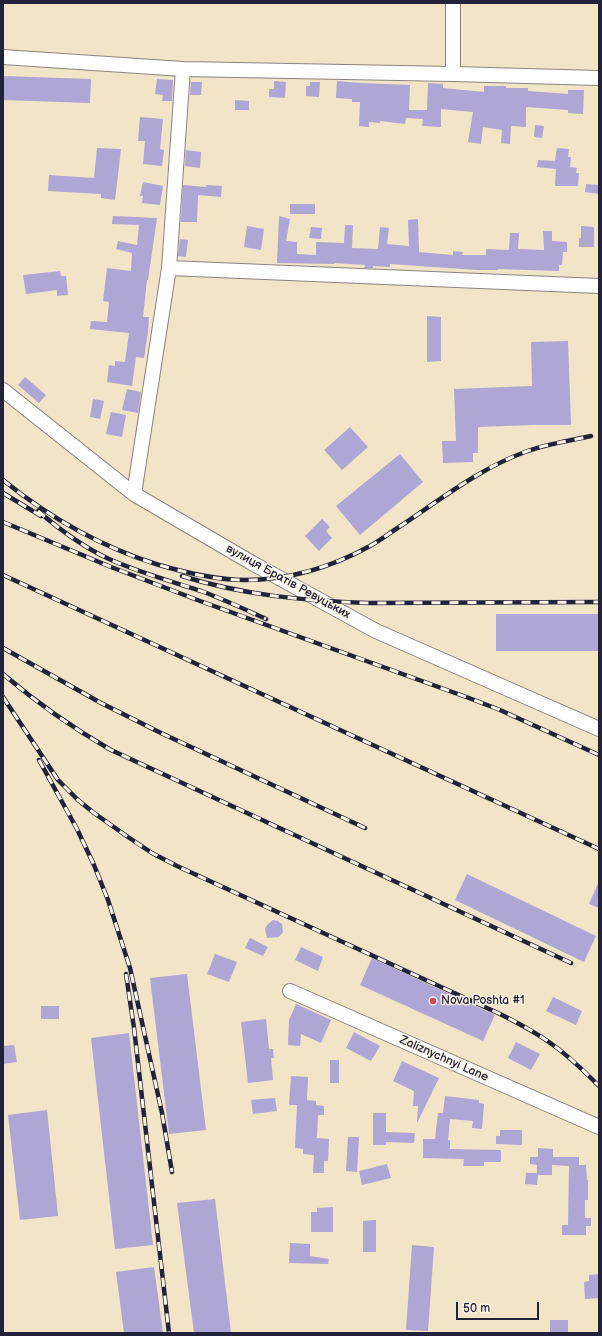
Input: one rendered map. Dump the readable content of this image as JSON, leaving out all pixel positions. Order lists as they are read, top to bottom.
{
  "streets": {
    "street": ["вулиця Братів Ревуцьких", "Zaliznychnyi Lane"]
  },
  "places": ["Nova Poshta #1"],
  "scale_bar": "50 m"
}
